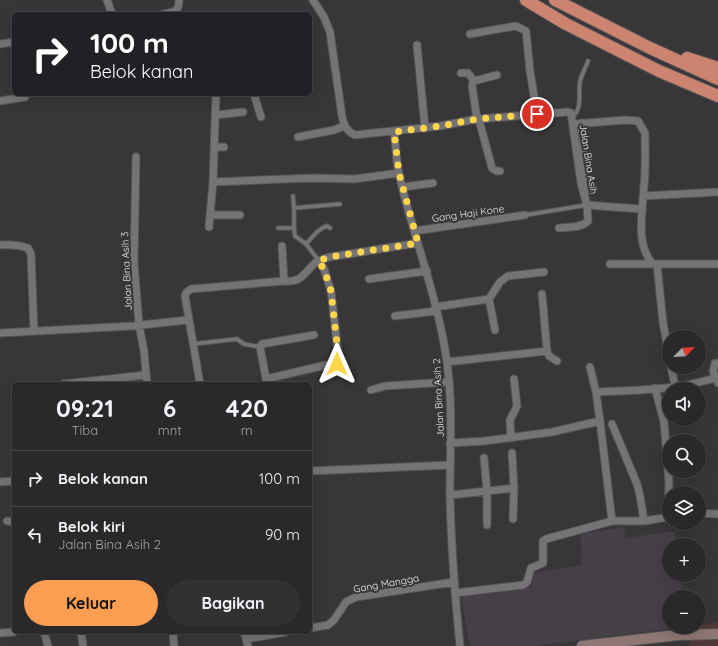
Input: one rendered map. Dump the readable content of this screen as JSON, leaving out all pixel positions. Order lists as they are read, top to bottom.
{
  "streets": {
    "street": [
      "Jalan Bina Asih",
      "Gang Haji Kone",
      "Jalan Bina Asih 3",
      "Jalan Bina Asih 2",
      "Gang Mangga"
    ]
  },
  "crossings": [
    ["Jalan Bina Asih", "Jalan Bina Asih 2"],
    ["Gang Haji Kone", "Jalan Bina Asih 2"],
    ["Jalan Bina Asih 2", "Gang Mangga"]
  ],
  "north": "top right",
  "page": {
    "turn": ["100 m", "Belok kanan"],
    "map_buttons": ["+", "−"],
    "eta": [
      "09:21",
      "Tiba",
      "6",
      "mnt",
      "420",
      "m"
    ],
    "list": [
      {
        "name": "Belok kanan",
        "value": "100 m"
      },
      {
        "name": "Belok kiri",
        "note": "Jalan Bina Asih 2",
        "value": "90 m"
      }
    ],
    "buttons": ["Keluar", "Bagikan"]
  }
}
